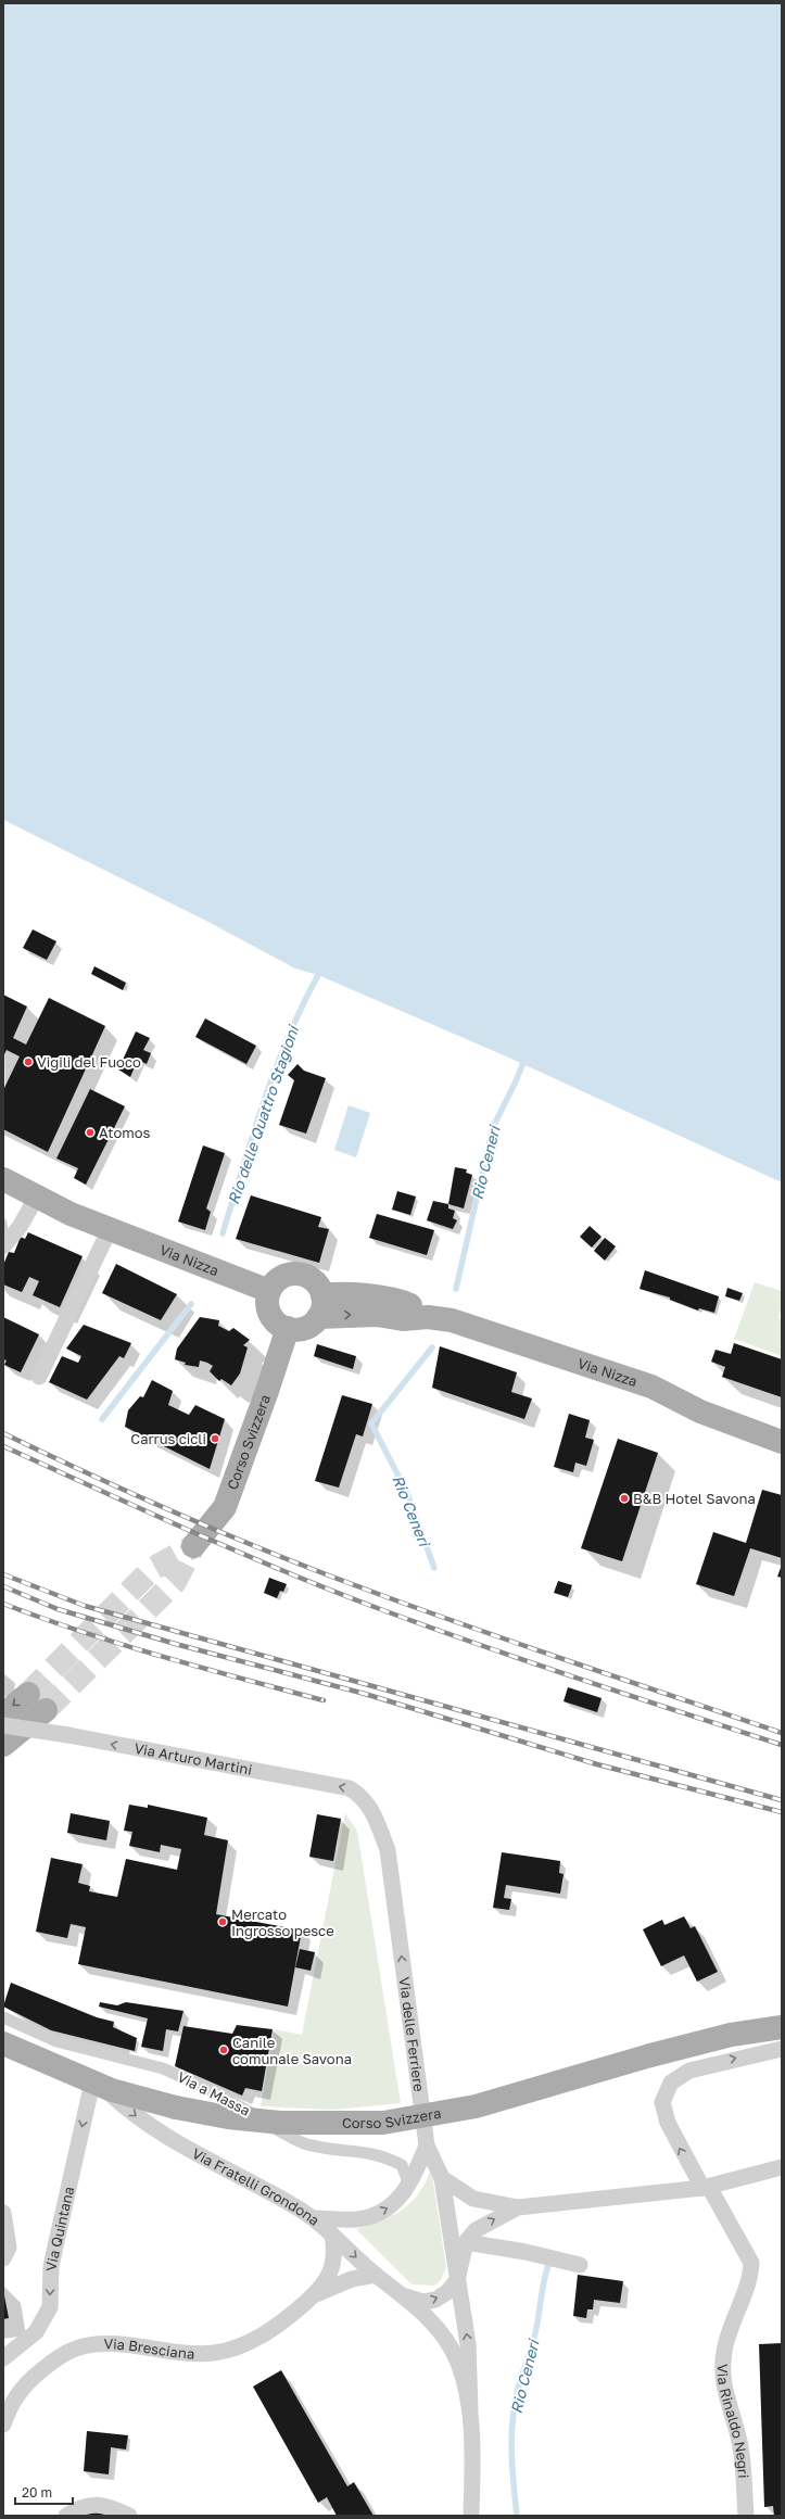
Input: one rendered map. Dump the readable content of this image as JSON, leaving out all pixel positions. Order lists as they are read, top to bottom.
{
  "streets": {
    "main road": ["Via Nizza", "Corso Svizzera"],
    "street": [
      "Via Arturo Martini",
      "Via delle Ferriere",
      "Via a Massa",
      "Via Fratelli Grondona",
      "Via Quintana",
      "Via Bresciana",
      "Via Rinaldo Negri"
    ]
  },
  "crossings": [
    ["Via Nizza", "Corso Svizzera"],
    ["Corso Svizzera", "Via Fratelli Grondona"],
    ["Corso Svizzera", "Via Quintana"],
    ["Via Arturo Martini", "Via delle Ferriere"],
    ["Via delle Ferriere", "Via Fratelli Grondona"],
    ["Via Fratelli Grondona", "Via Quintana"],
    ["Via Fratelli Grondona", "Via Bresciana"]
  ],
  "one_way": [
    "Via Arturo Martini",
    "Via delle Ferriere",
    "Via Fratelli Grondona",
    "Via Quintana"
  ],
  "water": ["Rio delle Quattro Stagioni", "Rio Ceneri"],
  "places": [
    "Vigili del Fuoco",
    "Atomos",
    "Carrus cicli",
    "B&B Hotel Savona",
    "Mercato Ingrosso pesce",
    "Canile comunale Savona"
  ],
  "scale_bar": "20 m"
}
